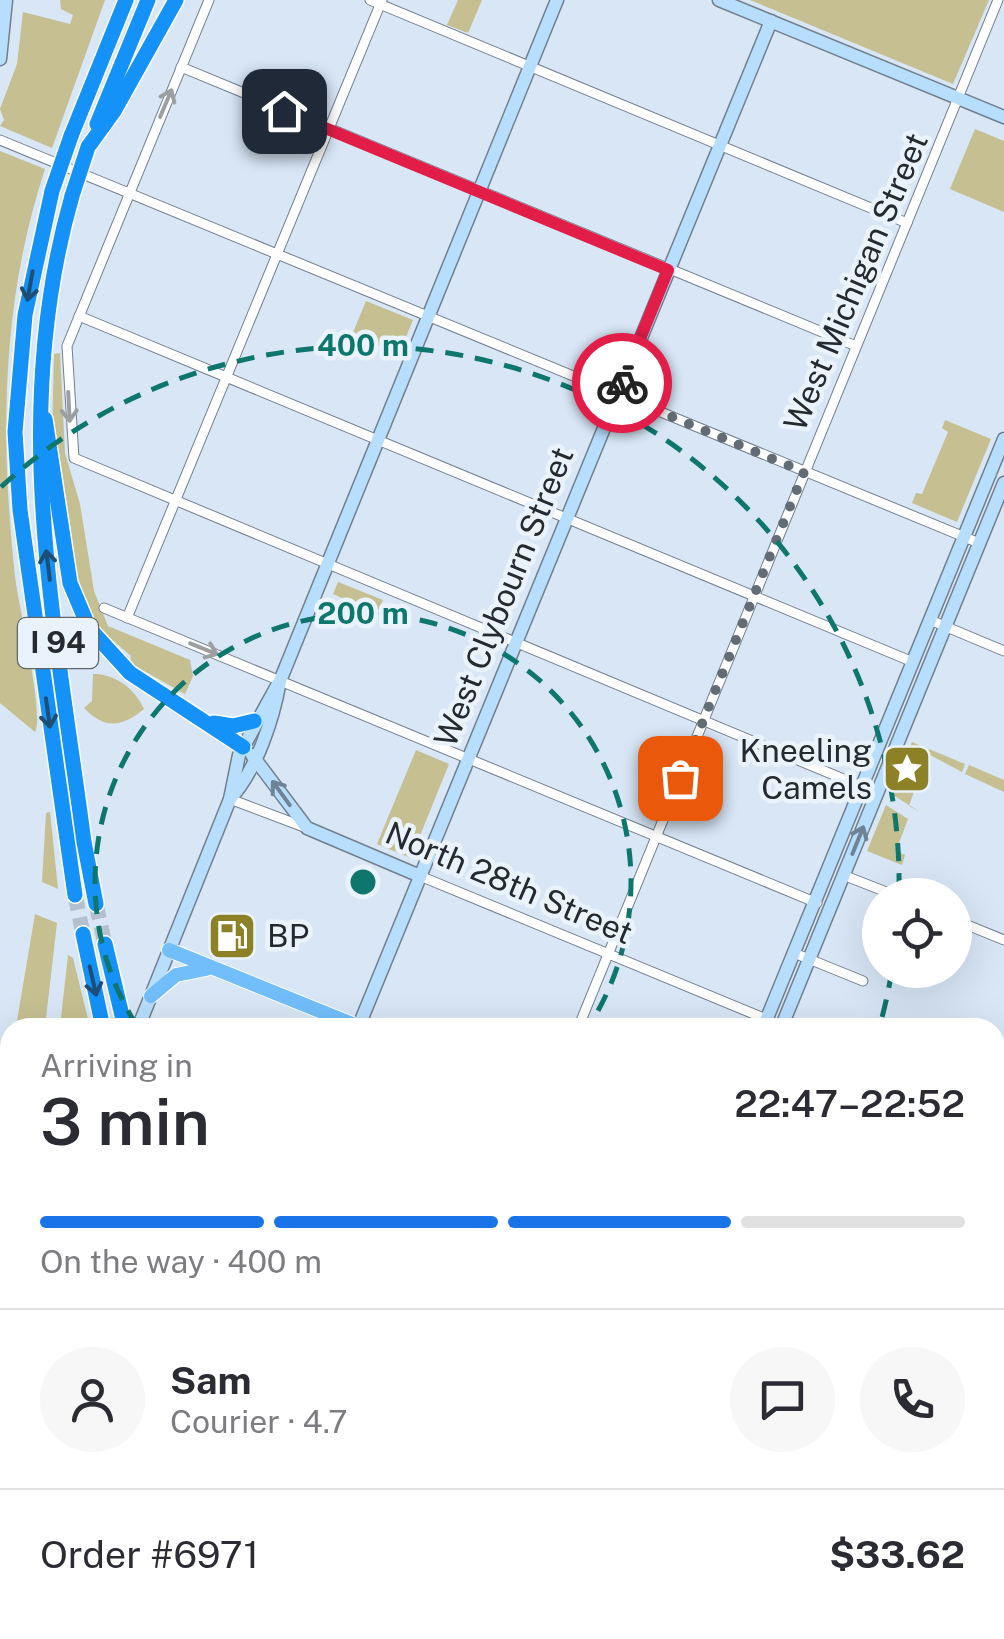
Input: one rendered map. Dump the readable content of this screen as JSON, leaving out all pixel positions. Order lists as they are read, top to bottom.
{
  "streets": {
    "highway": ["I 94"],
    "street": ["West Michigan Street", "West Clybourn Street", "North 28th Street"]
  },
  "crossings": [
    ["West Michigan Street", "North 28th Street"],
    ["West Clybourn Street", "North 28th Street"]
  ],
  "places": {
    "place": ["Kneeling Camels"],
    "fuel station": ["BP"]
  },
  "page": {
    "heading": ["3 min", "Arriving in", "22:47–22:52"],
    "panel": [
      "Sam",
      "Courier · 4.7",
      "Order #6971",
      "$33.62"
    ],
    "bar": "On the way · 400 m"
  },
  "rings": ["400 m", "200 m"]
}
